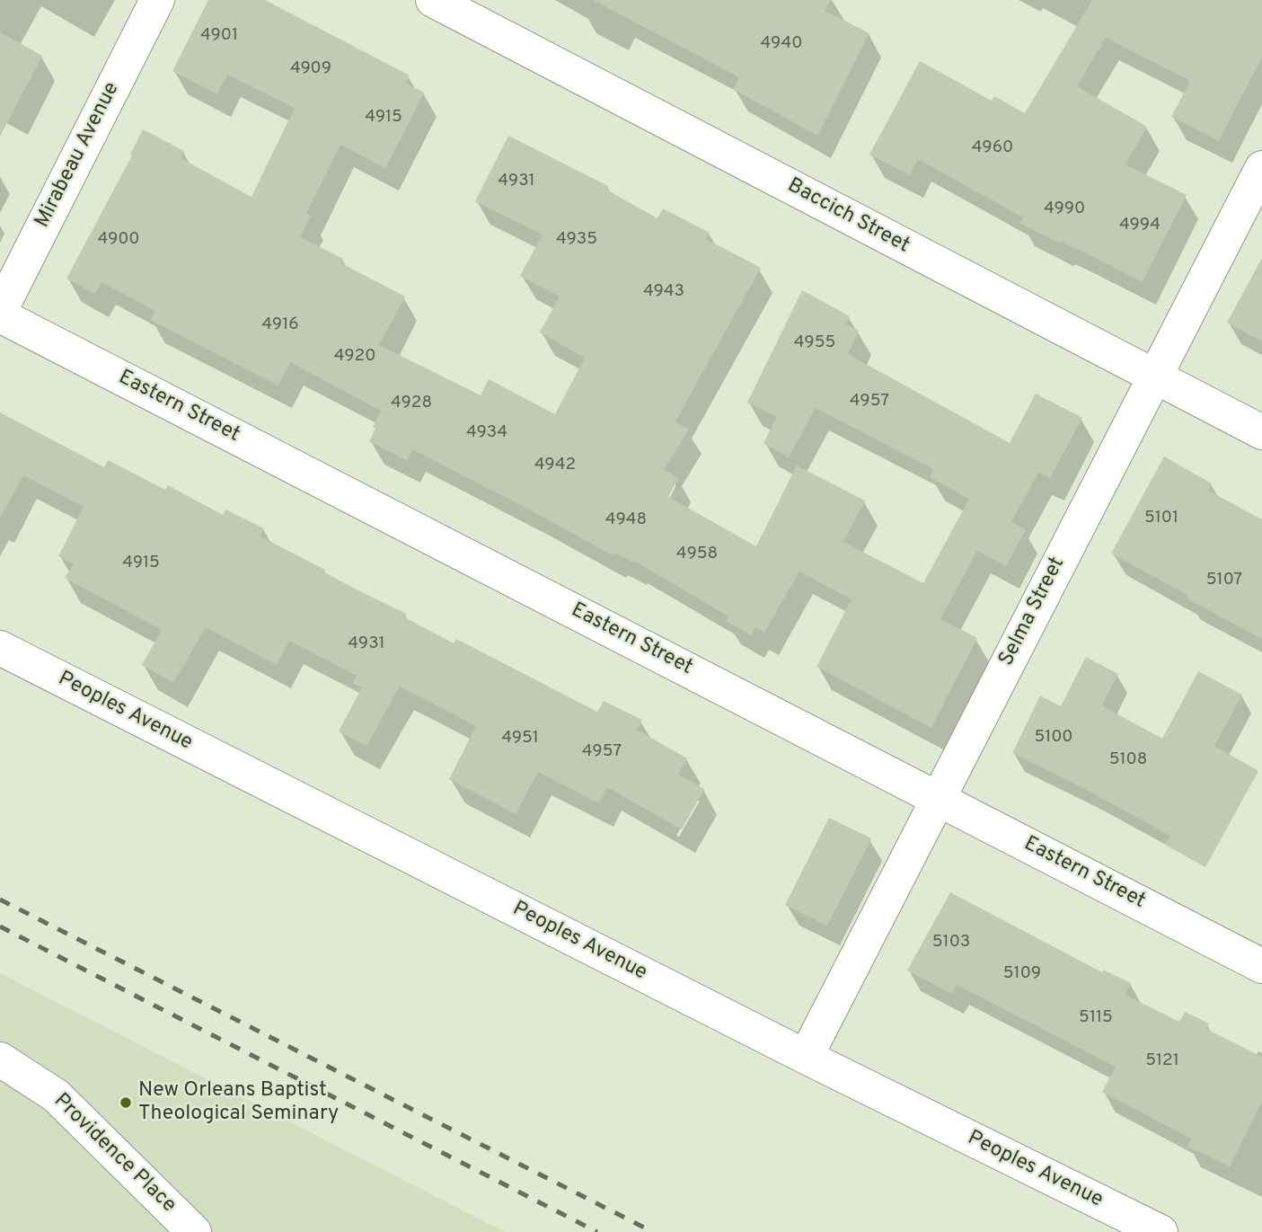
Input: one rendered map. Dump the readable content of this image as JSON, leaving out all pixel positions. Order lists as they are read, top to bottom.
{
  "streets": {
    "street": [
      "Mirabeau Avenue",
      "Baccich Street",
      "Eastern Street",
      "Selma Street",
      "Peoples Avenue",
      "Providence Place"
    ]
  },
  "crossings": [
    ["Mirabeau Avenue", "Eastern Street"],
    ["Baccich Street", "Selma Street"],
    ["Eastern Street", "Selma Street"],
    ["Selma Street", "Peoples Avenue"]
  ],
  "places": ["New Orleans Baptist Theological Seminary"],
  "house_numbers": [
    "4901",
    "4940",
    "4909",
    "4915",
    "4960",
    "4931",
    "4990",
    "4994",
    "4900",
    "4935",
    "4943",
    "4916",
    "4955",
    "4920",
    "4957",
    "4928",
    "4934",
    "4942",
    "5101",
    "4948",
    "4958",
    "4915",
    "5107",
    "4931",
    "5100",
    "4951",
    "4957",
    "5108",
    "5103",
    "5109",
    "5115",
    "5121"
  ]
}
